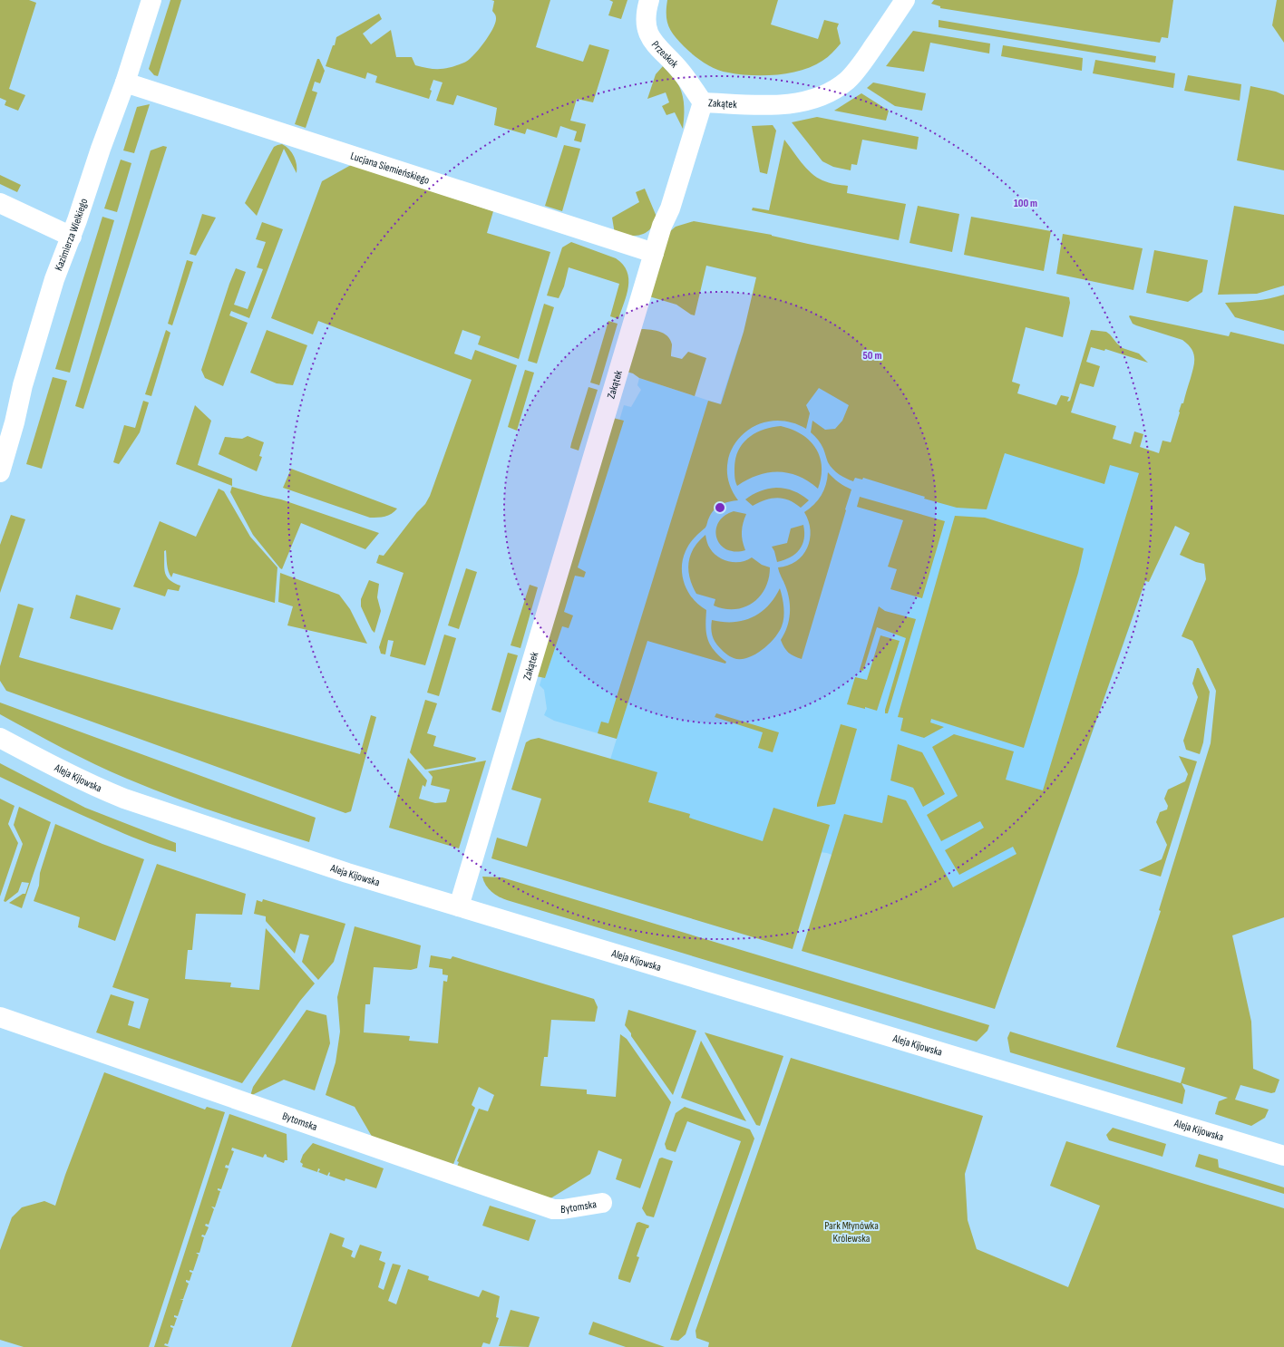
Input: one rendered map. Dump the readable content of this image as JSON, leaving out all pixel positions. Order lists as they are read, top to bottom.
{
  "streets": {
    "street": [
      "Przeskok",
      "Zakątek",
      "Lucjana Siemieńskiego",
      "Kazimierza Wielkiego",
      "Aleja Kijowska",
      "Bytomska"
    ]
  },
  "crossings": [
    ["Przeskok", "Zakątek"],
    ["Zakątek", "Lucjana Siemieńskiego"],
    ["Zakątek", "Aleja Kijowska"],
    ["Lucjana Siemieńskiego", "Kazimierza Wielkiego"]
  ],
  "parks": ["Park Młynówka Królewska"],
  "rings": ["100 m", "50 m"]
}
